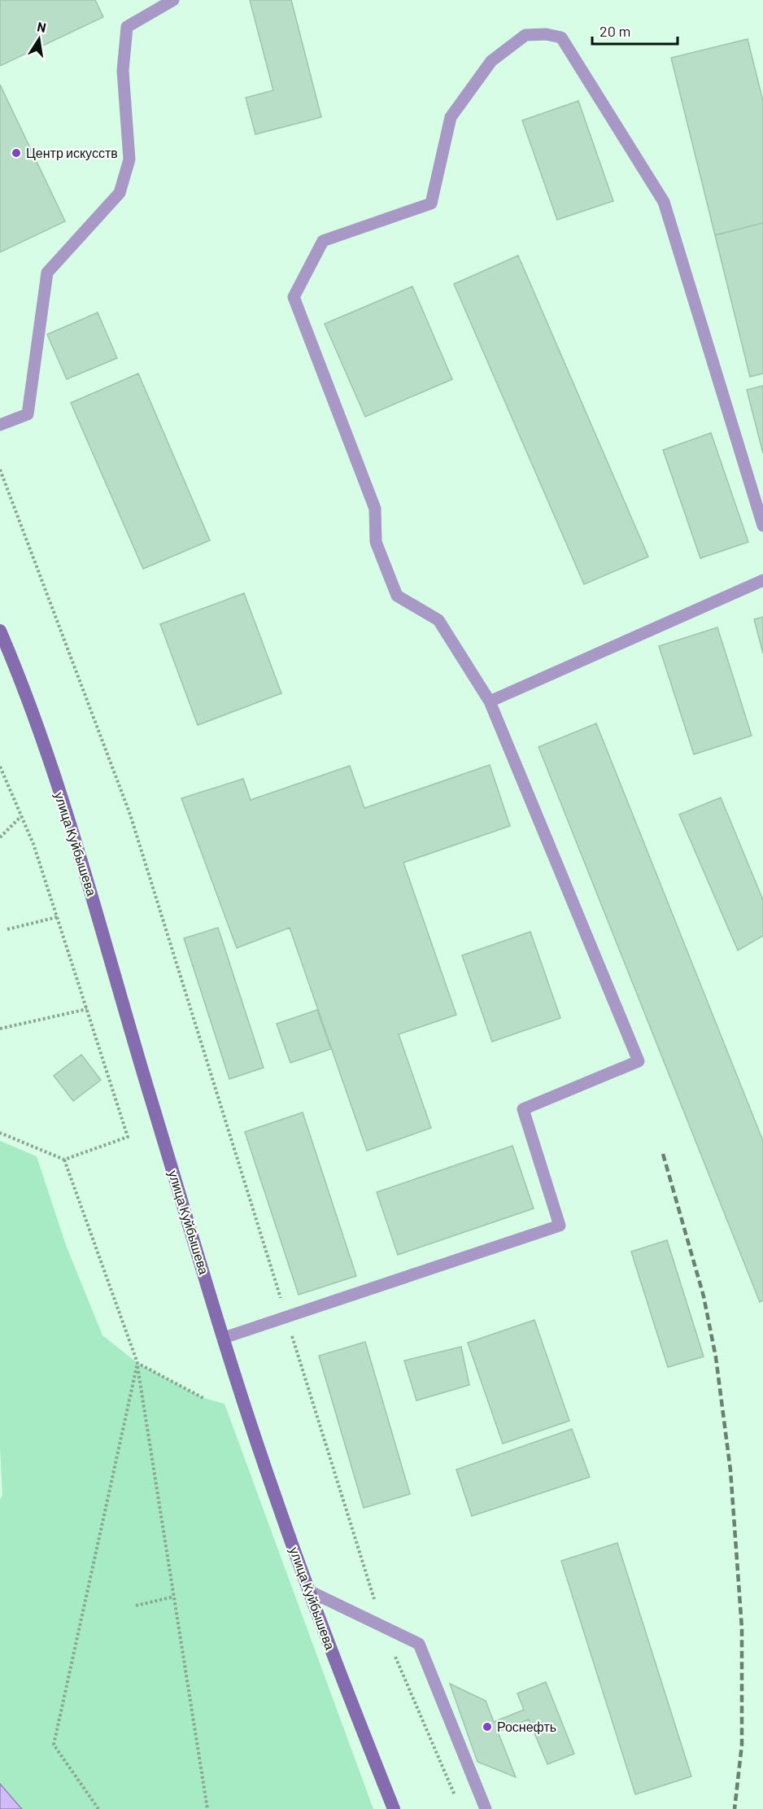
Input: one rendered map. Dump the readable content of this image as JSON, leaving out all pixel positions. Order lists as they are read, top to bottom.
{
  "streets": {
    "main road": ["улица Куйбышева"]
  },
  "places": ["Центр искусств", "Роснефть"],
  "scale_bar": "20 m",
  "north": "top"
}
